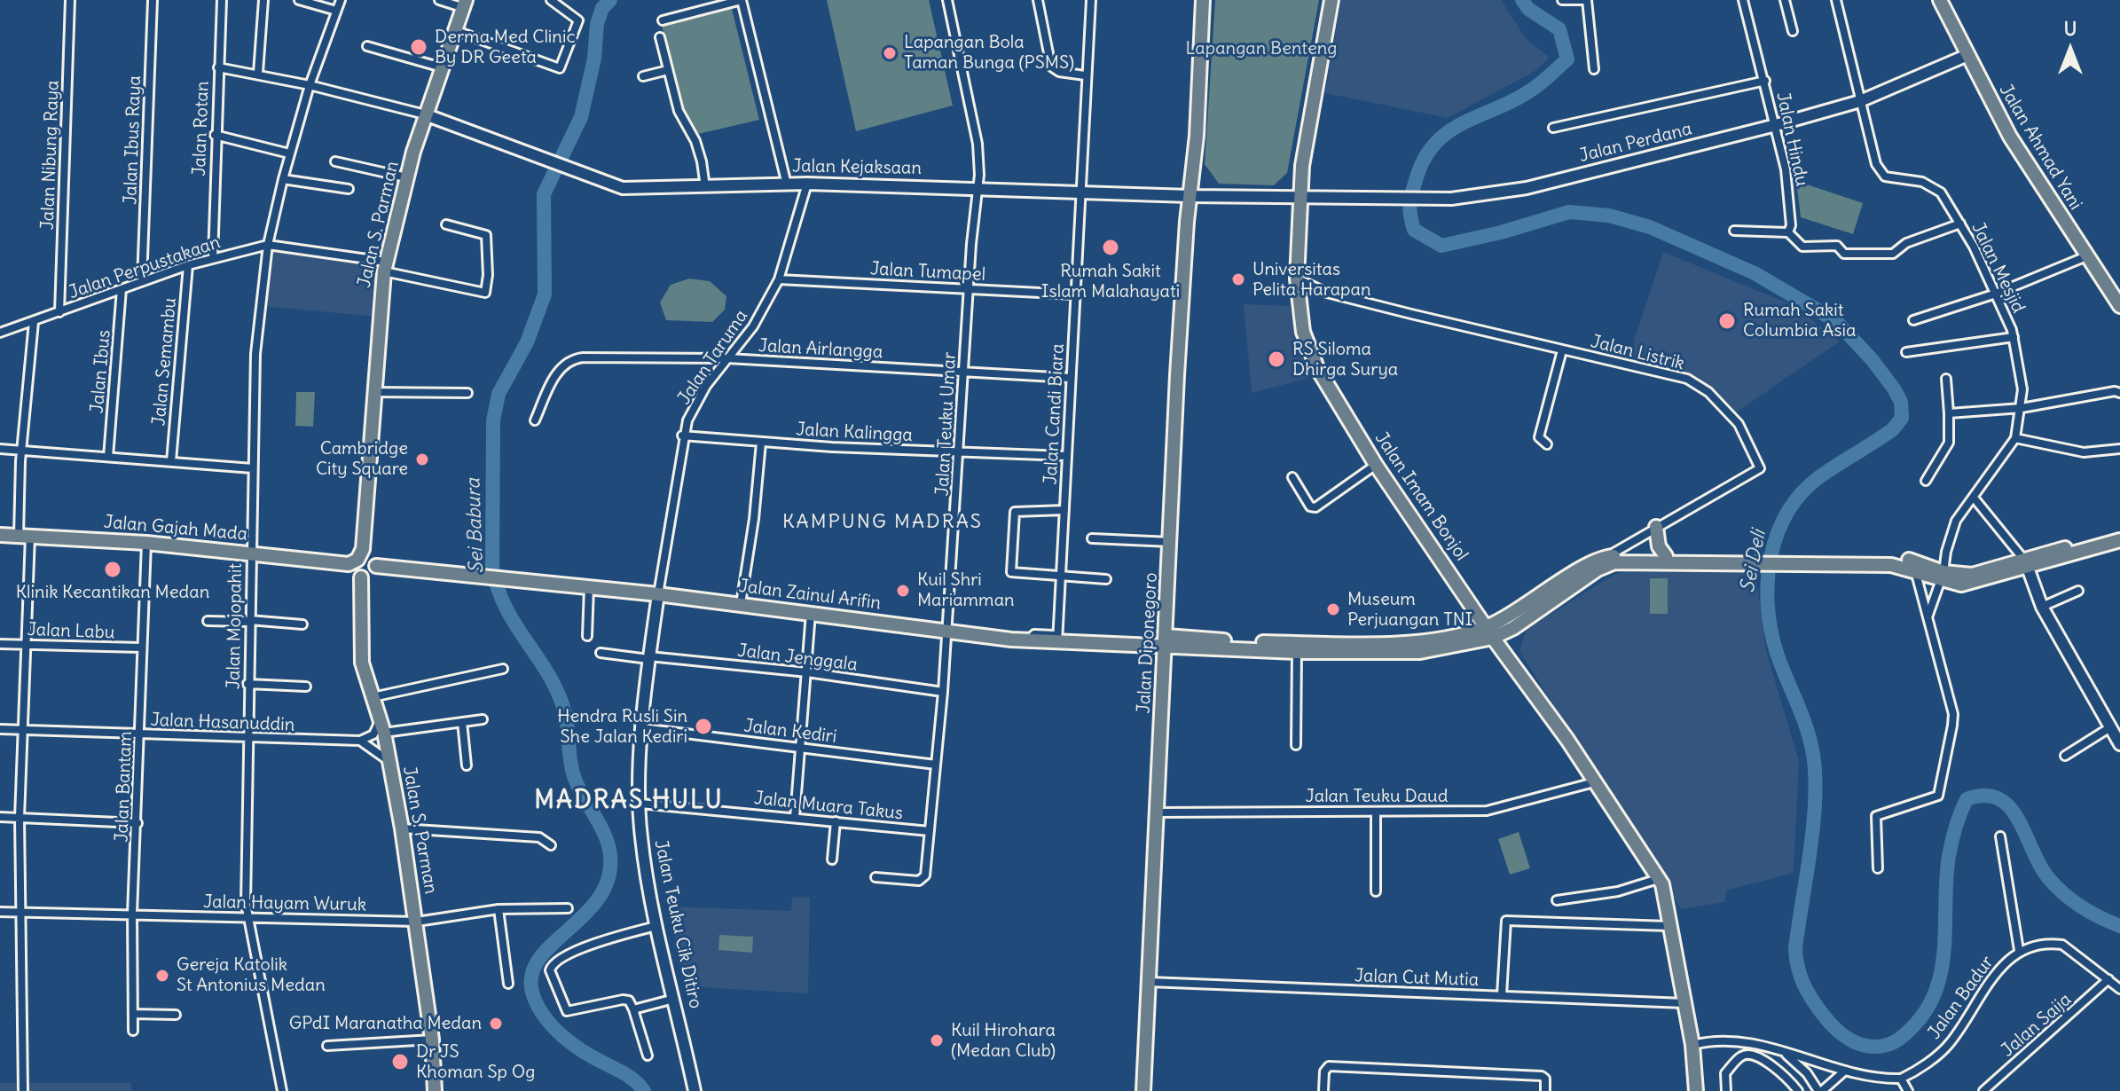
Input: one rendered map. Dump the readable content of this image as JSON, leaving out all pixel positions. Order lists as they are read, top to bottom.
{
  "streets": {
    "main road": [
      "Jalan Perdana",
      "Jalan Ahmad Yani",
      "Jalan Kejaksaan",
      "Jalan S. Parman",
      "Jalan Imam Bonjol",
      "Jalan Gajah Mada",
      "Jalan Zainul Arifin",
      "Jalan Diponegoro",
      "Jalan Teuku Cik Ditiro"
    ],
    "street": [
      "Jalan Rotan",
      "Jalan Hindu",
      "Jalan Ibus Raya",
      "Jalan Nibung Raya",
      "Jalan Perpustakaan",
      "Jalan Mesjid",
      "Jalan Tumapel",
      "Jalan Airlangga",
      "Jalan Listrik",
      "Jalan Taruma",
      "Jalan Semambu",
      "Jalan Ibus",
      "Jalan Candi Biara",
      "Jalan Teuku Umar",
      "Jalan Kalingga",
      "Jalan Mojopahit",
      "Jalan Labu",
      "Jalan Jenggala",
      "Jalan Hasanuddin",
      "Jalan Kediri",
      "Jalan Bantam",
      "Jalan Teuku Daud",
      "Jalan Muara Takus",
      "Jalan Hayam Wuruk",
      "Jalan Cut Mutia",
      "Jalan Badur",
      "Jalan Saija"
    ]
  },
  "crossings": [
    ["Jalan Rotan", "Jalan Perpustakaan"],
    ["Jalan Hindu", "Jalan Perdana"],
    ["Jalan Ibus Raya", "Jalan Perpustakaan"],
    ["Jalan Perdana", "Jalan Ahmad Yani"],
    ["Jalan Perdana", "Jalan Kejaksaan"],
    ["Jalan Perdana", "Jalan Mesjid"],
    ["Jalan Perdana", "Jalan Imam Bonjol"],
    ["Jalan Nibung Raya", "Jalan Perpustakaan"],
    ["Jalan Kejaksaan", "Jalan S. Parman"],
    ["Jalan Kejaksaan", "Jalan Taruma"],
    ["Jalan Kejaksaan", "Jalan Candi Biara"],
    ["Jalan Kejaksaan", "Jalan Teuku Umar"],
    ["Jalan Kejaksaan", "Jalan Imam Bonjol"],
    ["Jalan Kejaksaan", "Jalan Diponegoro"],
    ["Jalan S. Parman", "Jalan Perpustakaan"],
    ["Jalan S. Parman", "Jalan Hayam Wuruk"],
    ["Jalan Perpustakaan", "Jalan Semambu"],
    ["Jalan Perpustakaan", "Jalan Ibus"],
    ["Jalan Perpustakaan", "Jalan Mojopahit"],
    ["Jalan Tumapel", "Jalan Taruma"],
    ["Jalan Tumapel", "Jalan Candi Biara"],
    ["Jalan Tumapel", "Jalan Teuku Umar"],
    ["Jalan Airlangga", "Jalan Taruma"],
    ["Jalan Airlangga", "Jalan Candi Biara"],
    ["Jalan Airlangga", "Jalan Teuku Umar"],
    ["Jalan Listrik", "Jalan Imam Bonjol"],
    ["Jalan Taruma", "Jalan Kalingga"],
    ["Jalan Taruma", "Jalan Zainul Arifin"],
    ["Jalan Taruma", "Jalan Teuku Cik Ditiro"],
    ["Jalan Candi Biara", "Jalan Kalingga"],
    ["Jalan Candi Biara", "Jalan Zainul Arifin"],
    ["Jalan Teuku Umar", "Jalan Kalingga"],
    ["Jalan Teuku Umar", "Jalan Zainul Arifin"],
    ["Jalan Teuku Umar", "Jalan Jenggala"],
    ["Jalan Teuku Umar", "Jalan Kediri"],
    ["Jalan Teuku Umar", "Jalan Muara Takus"],
    ["Jalan Imam Bonjol", "Jalan Zainul Arifin"],
    ["Jalan Imam Bonjol", "Jalan Teuku Daud"],
    ["Jalan Imam Bonjol", "Jalan Cut Mutia"],
    ["Jalan Gajah Mada", "Jalan Mojopahit"],
    ["Jalan Gajah Mada", "Jalan Bantam"],
    ["Jalan Zainul Arifin", "Jalan Diponegoro"],
    ["Jalan Zainul Arifin", "Jalan Teuku Cik Ditiro"],
    ["Jalan Mojopahit", "Jalan Hasanuddin"],
    ["Jalan Mojopahit", "Jalan Hayam Wuruk"],
    ["Jalan Labu", "Jalan Bantam"],
    ["Jalan Diponegoro", "Jalan Teuku Daud"],
    ["Jalan Diponegoro", "Jalan Cut Mutia"],
    ["Jalan Jenggala", "Jalan Teuku Cik Ditiro"],
    ["Jalan Hasanuddin", "Jalan Bantam"],
    ["Jalan Kediri", "Jalan Teuku Cik Ditiro"],
    ["Jalan Bantam", "Jalan Hayam Wuruk"],
    ["Jalan Muara Takus", "Jalan Teuku Cik Ditiro"],
    ["Jalan Badur", "Jalan Saija"]
  ],
  "districts": ["KAMPUNG MADRAS", "MADRAS HULU"],
  "water": ["Sei Babura", "Sei Deli"],
  "parks": ["Lapangan Benteng"],
  "places": [
    "Derma Med Clinic By DR Geeta",
    "Lapangan Bola Taman Bunga (PSMS)",
    "Rumah Sakit Islam Malahayati",
    "Universitas Pelita Harapan",
    "Rumah Sakit Columbia Asia",
    "RS Siloma Dhirga Surya",
    "Cambridge City Square",
    "Klinik Kecantikan Medan",
    "Kuil Shri Mariamman",
    "Museum Perjuangan TNI",
    "Hendra Rusli Sin She Jalan Kediri",
    "Gereja Katolik St Antonius Medan",
    "GPdI Maranatha Medan",
    "Kuil Hirohara (Medan Club)",
    "Dr JS Khoman Sp Og"
  ],
  "north": "top"
}
